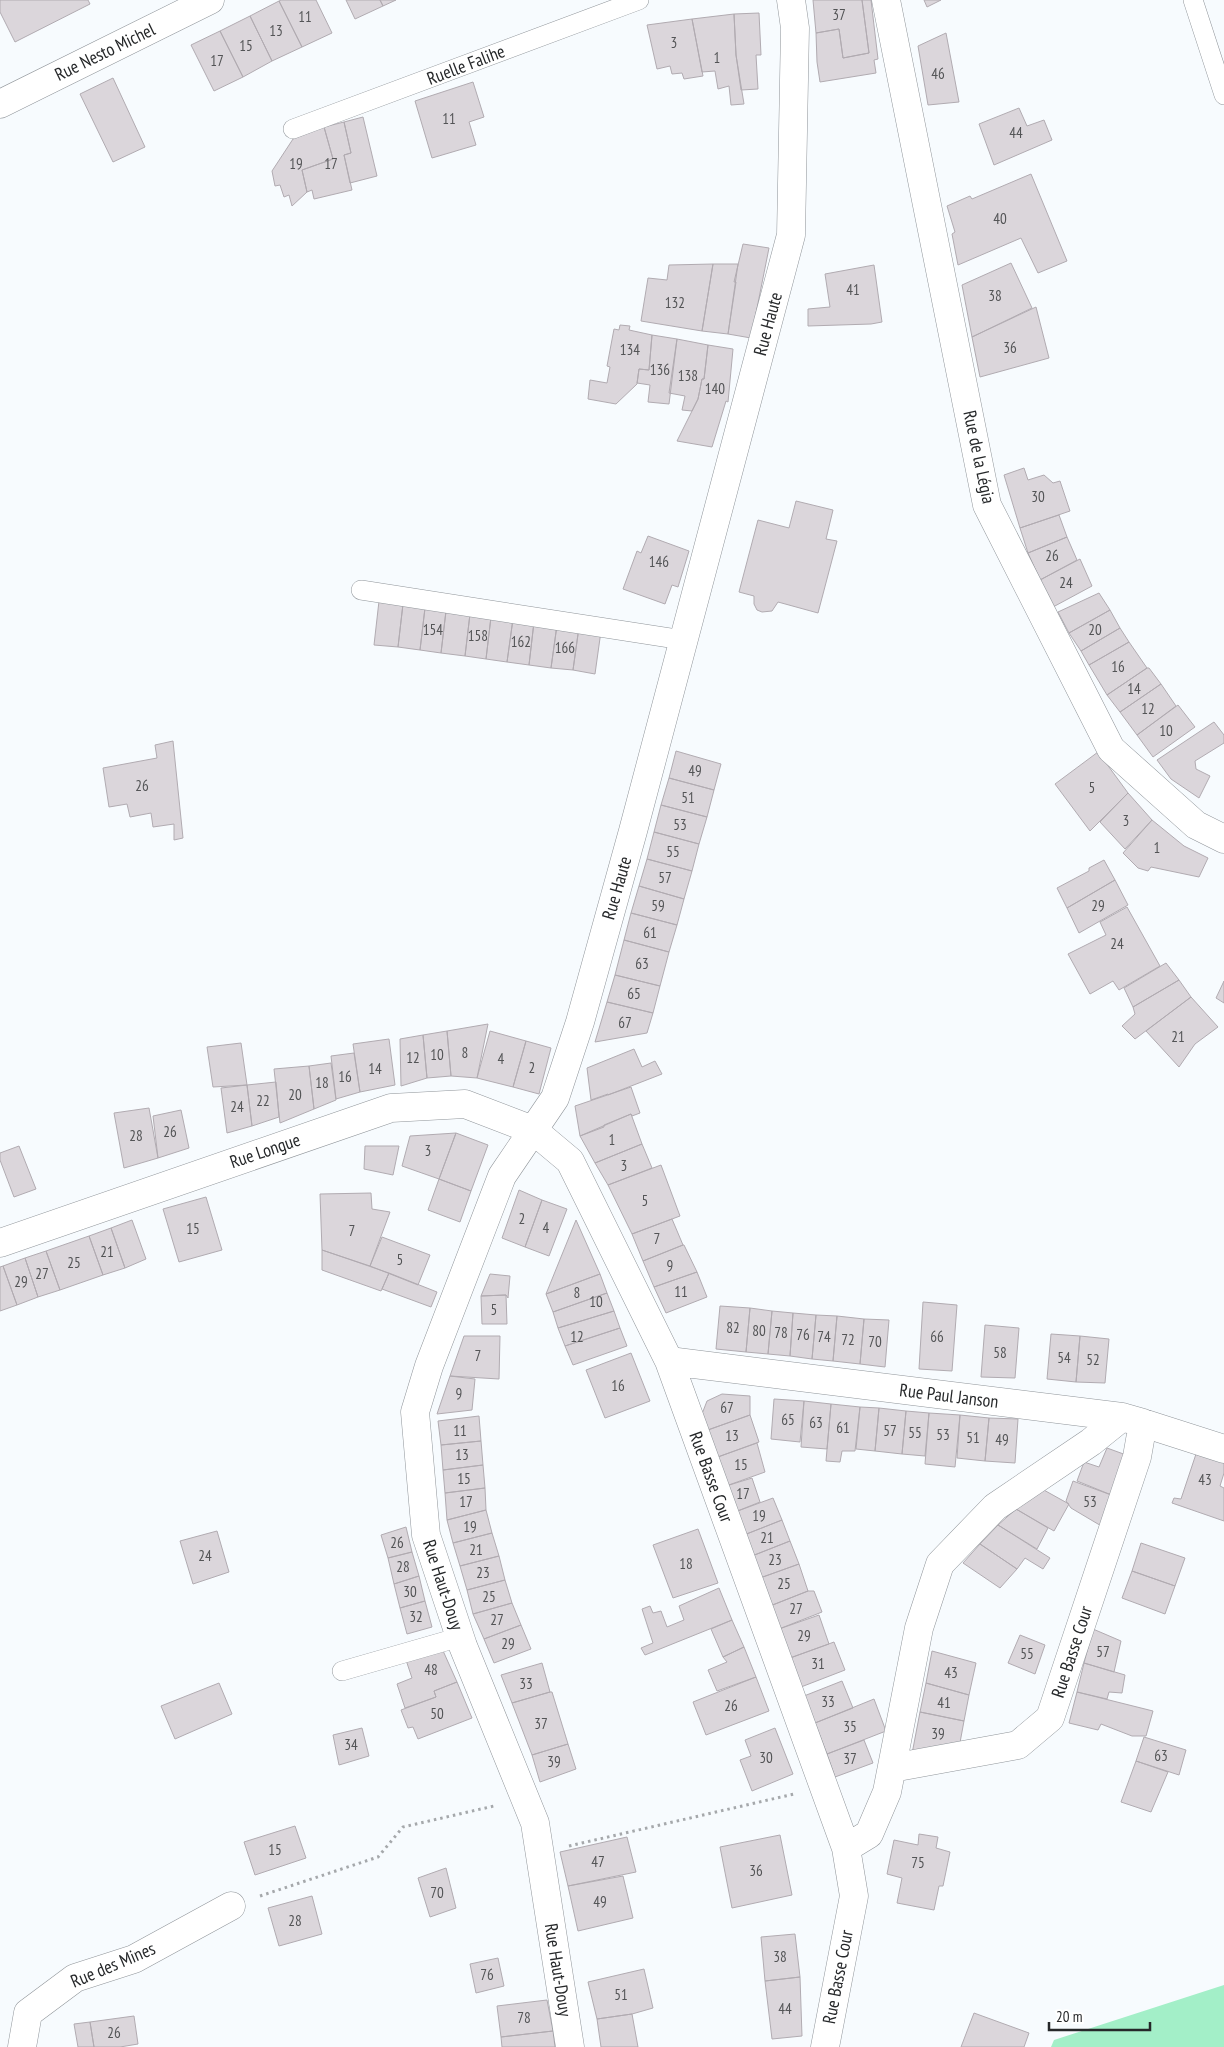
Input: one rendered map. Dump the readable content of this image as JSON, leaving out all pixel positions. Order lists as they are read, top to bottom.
{
  "streets": {
    "street": [
      "Rue Nesto Michel",
      "Rue Haute",
      "Rue de la Légia",
      "Rue Longue",
      "Rue Paul Janson",
      "Rue Basse Cour",
      "Rue Haut-Douy",
      "Rue des Mines"
    ],
    "lane": ["Ruelle Falihe"]
  },
  "crossings": [
    ["Rue Haute", "Rue Longue"],
    ["Rue Haute", "Rue Basse Cour"],
    ["Rue Haute", "Rue Haut-Douy"],
    ["Rue Longue", "Rue Basse Cour"],
    ["Rue Longue", "Rue Haut-Douy"],
    ["Rue Paul Janson", "Rue Basse Cour"],
    ["Rue Basse Cour", "Rue Haut-Douy"]
  ],
  "house_numbers": [
    "37",
    "11",
    "13",
    "3",
    "15",
    "1",
    "17",
    "46",
    "11",
    "44",
    "19",
    "17",
    "40",
    "41",
    "38",
    "132",
    "36",
    "134",
    "136",
    "138",
    "140",
    "30",
    "26",
    "146",
    "24",
    "154",
    "20",
    "158",
    "162",
    "166",
    "16",
    "14",
    "12",
    "10",
    "49",
    "26",
    "5",
    "51",
    "3",
    "53",
    "1",
    "55",
    "57",
    "59",
    "29",
    "61",
    "24",
    "63",
    "65",
    "67",
    "21",
    "8",
    "10",
    "12",
    "4",
    "2",
    "14",
    "16",
    "18",
    "20",
    "22",
    "24",
    "26",
    "28",
    "1",
    "3",
    "3",
    "5",
    "2",
    "4",
    "15",
    "7",
    "7",
    "21",
    "5",
    "25",
    "9",
    "27",
    "29",
    "11",
    "8",
    "10",
    "5",
    "82",
    "80",
    "78",
    "76",
    "12",
    "74",
    "66",
    "72",
    "70",
    "58",
    "7",
    "54",
    "52",
    "16",
    "9",
    "67",
    "65",
    "63",
    "61",
    "11",
    "57",
    "55",
    "53",
    "13",
    "51",
    "49",
    "13",
    "15",
    "15",
    "43",
    "17",
    "17",
    "53",
    "19",
    "19",
    "21",
    "26",
    "21",
    "24",
    "23",
    "18",
    "28",
    "23",
    "25",
    "30",
    "25",
    "27",
    "32",
    "27",
    "29",
    "29",
    "57",
    "55",
    "31",
    "48",
    "43",
    "33",
    "33",
    "41",
    "26",
    "50",
    "37",
    "35",
    "39",
    "34",
    "63",
    "30",
    "37",
    "39",
    "15",
    "47",
    "75",
    "36",
    "70",
    "49",
    "28",
    "38",
    "76",
    "51",
    "44",
    "78",
    "26"
  ],
  "scale_bar": "20 m"
}
